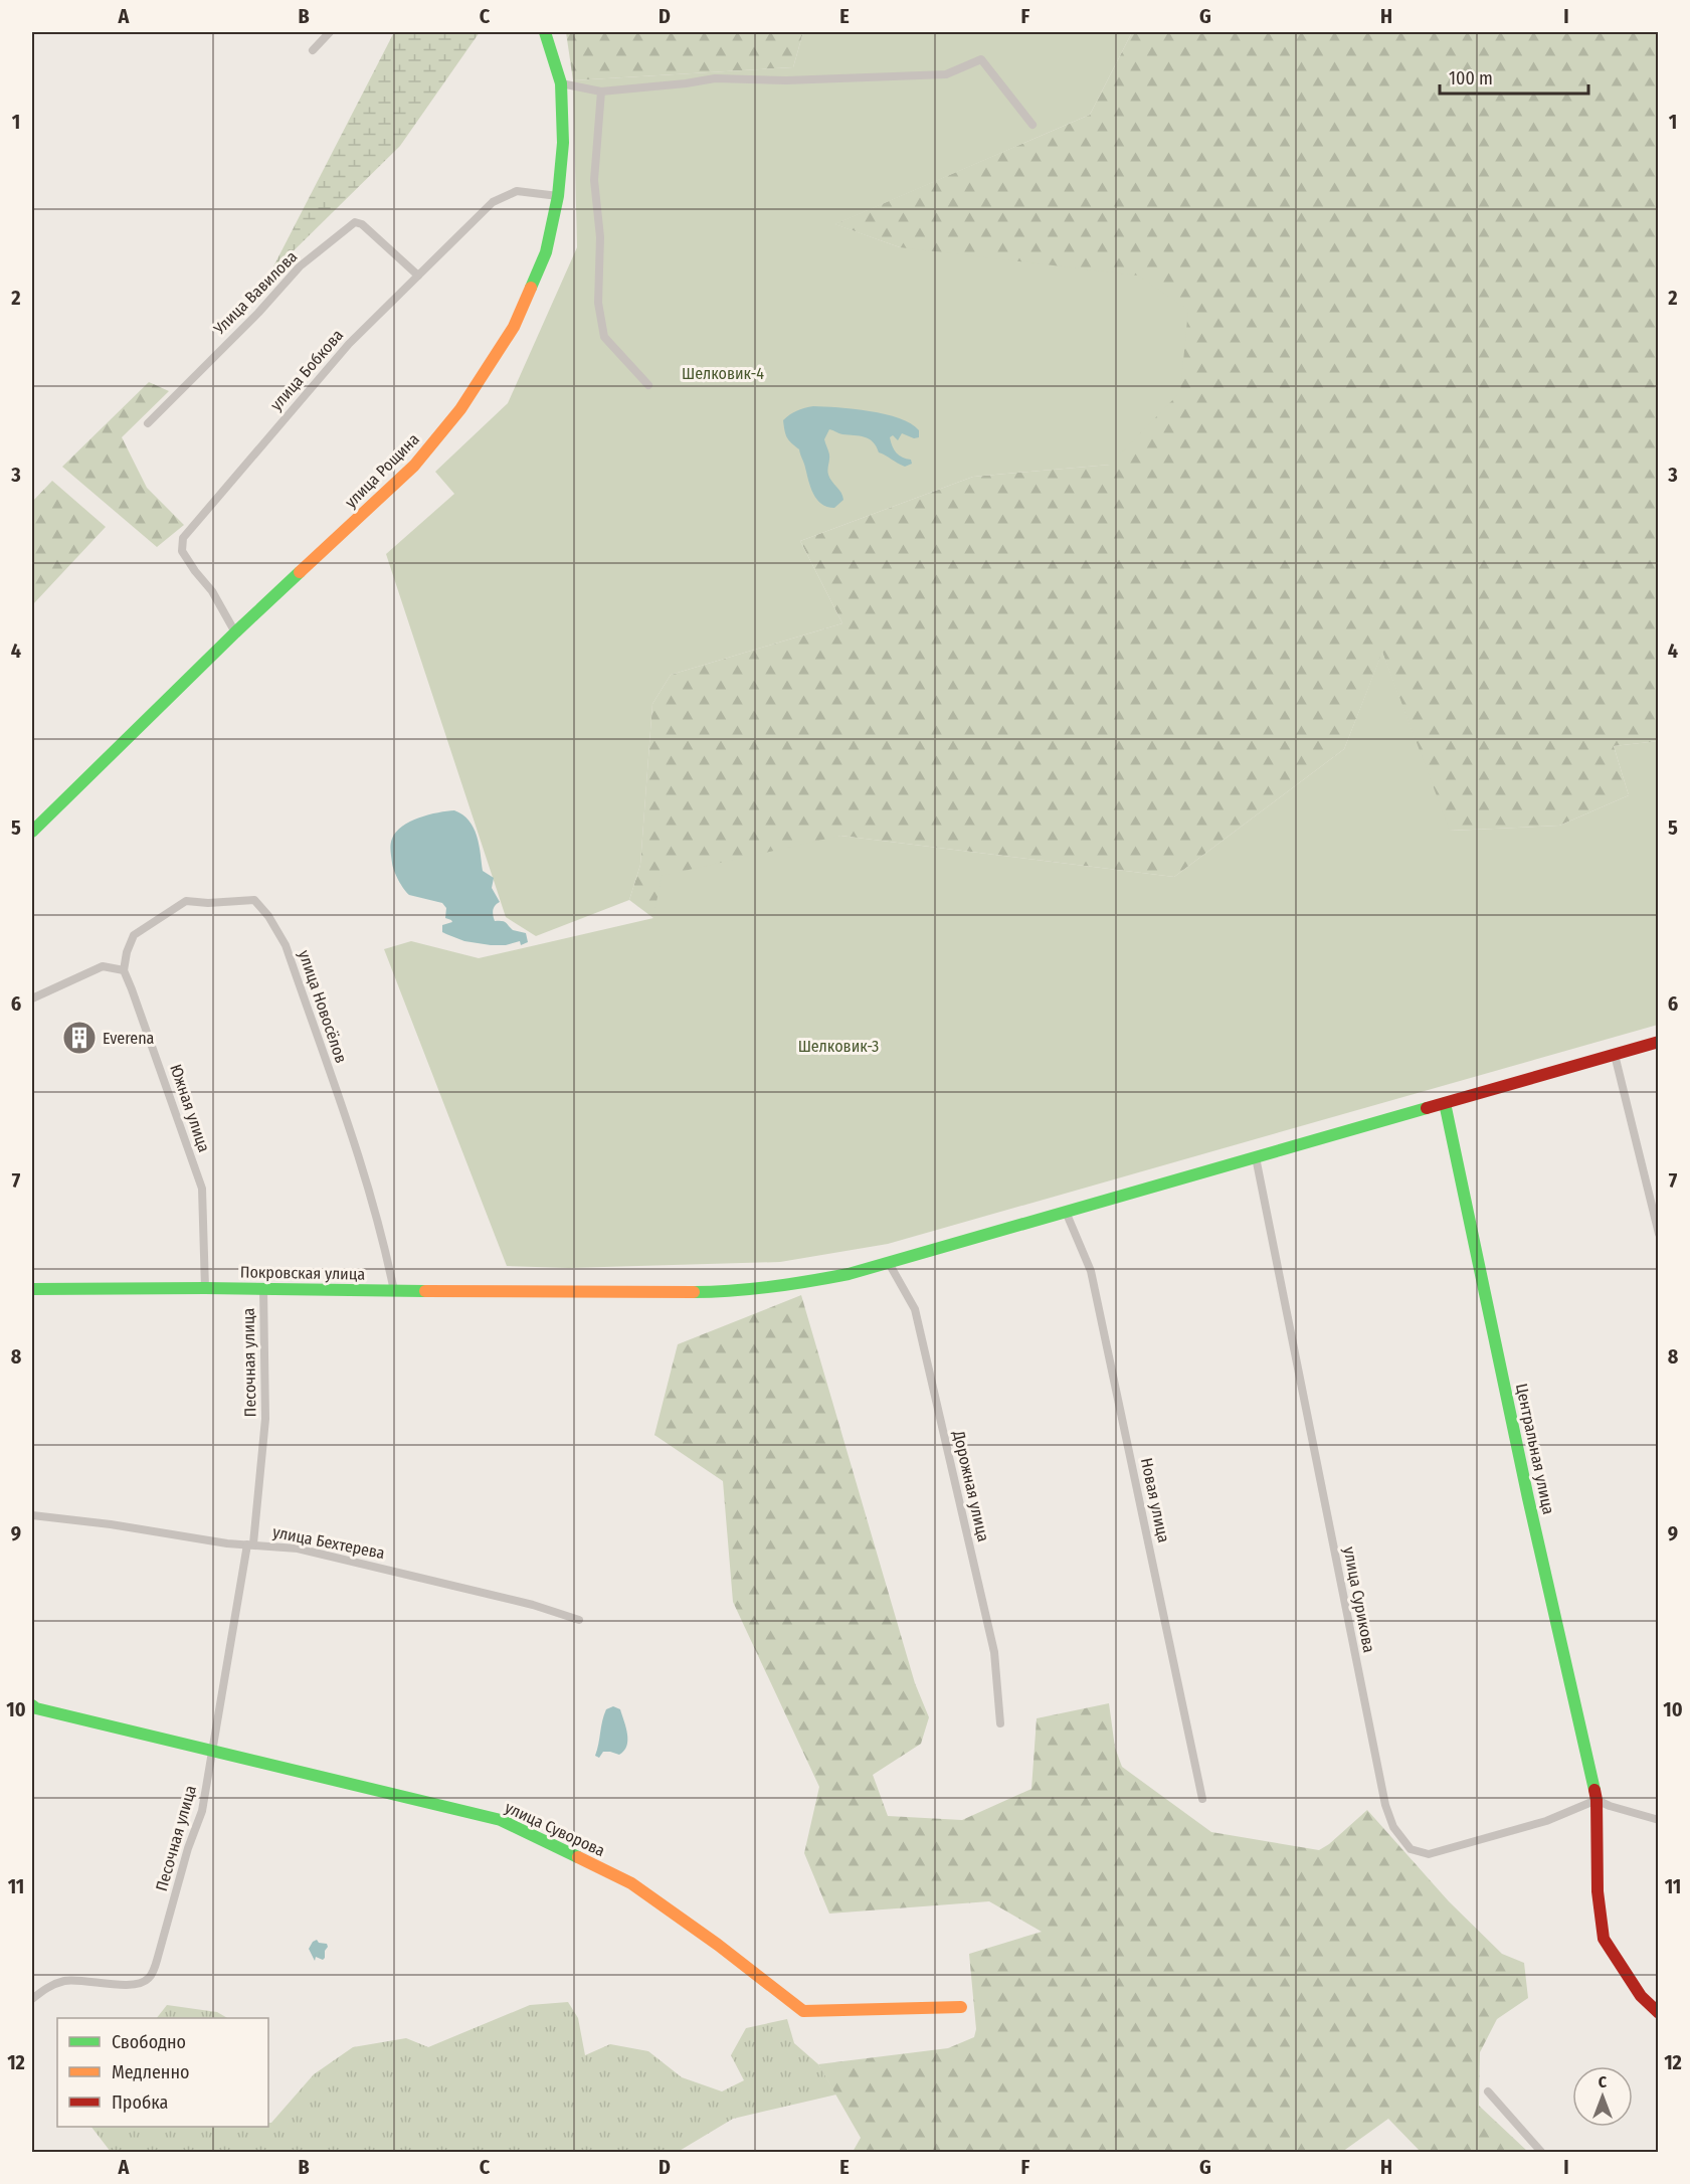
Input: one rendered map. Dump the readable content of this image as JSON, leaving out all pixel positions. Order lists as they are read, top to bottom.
{
  "streets": {
    "street": [
      "Улица Вавилова",
      "улица Бобкова",
      "улица Рощина",
      "улица Новосёлов",
      "Южная улица",
      "Покровская улица",
      "Песочная улица",
      "Центральная улица",
      "Дорожная улица",
      "Новая улица",
      "улица Бехтерева",
      "улица Сурикова",
      "улица Суворова"
    ]
  },
  "crossings": [
    ["Улица Вавилова", "улица Бобкова"],
    ["улица Бобкова", "улица Рощина"],
    ["улица Новосёлов", "Южная улица"],
    ["улица Новосёлов", "Покровская улица"],
    ["Южная улица", "Покровская улица"],
    ["Покровская улица", "Песочная улица"],
    ["Покровская улица", "Центральная улица"],
    ["Покровская улица", "Дорожная улица"],
    ["Покровская улица", "Новая улица"],
    ["Покровская улица", "улица Сурикова"],
    ["Песочная улица", "улица Бехтерева"],
    ["Песочная улица", "улица Суворова"],
    ["Центральная улица", "улица Сурикова"]
  ],
  "parks": ["Шелковик-4", "Шелковик-3"],
  "places": {
    "building": ["Everena"]
  },
  "legend": ["Свободно", "Медленно", "Пробка"],
  "scale_bar": "100 m",
  "north": "top",
  "grid": {
    "columns": [
      "A",
      "B",
      "C",
      "D",
      "E",
      "F",
      "G",
      "H",
      "I"
    ],
    "rows": [
      "1",
      "2",
      "3",
      "4",
      "5",
      "6",
      "7",
      "8",
      "9",
      "10",
      "11",
      "12"
    ]
  }
}
